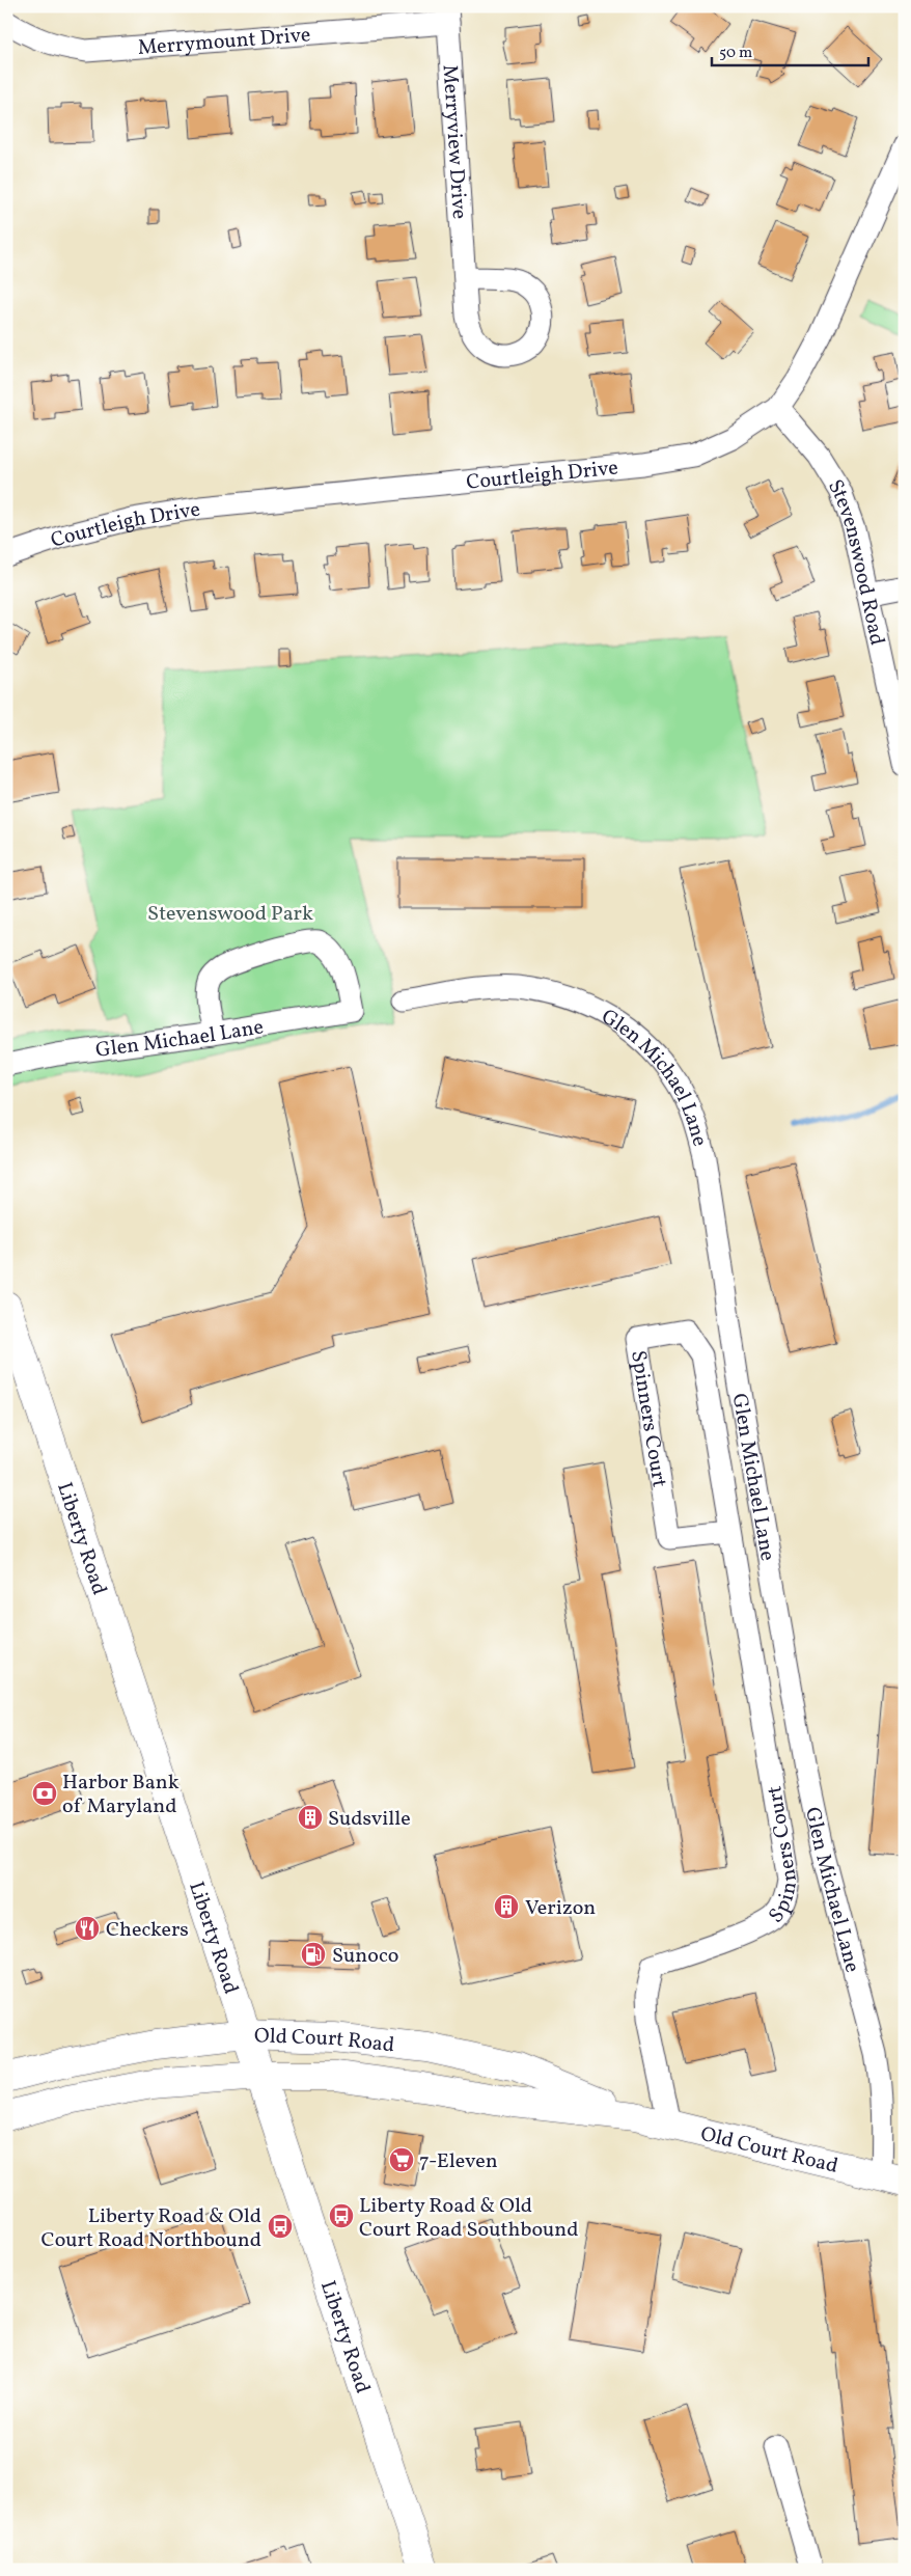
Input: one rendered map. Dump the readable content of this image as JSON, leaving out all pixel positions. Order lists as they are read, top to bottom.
{
  "streets": {
    "main road": ["Liberty Road", "Old Court Road"],
    "street": [
      "Merrymount Drive",
      "Merryview Drive",
      "Courtleigh Drive",
      "Stevenswood Road",
      "Glen Michael Lane",
      "Spinners Court"
    ]
  },
  "crossings": [
    ["Merrymount Drive", "Merryview Drive"],
    ["Courtleigh Drive", "Stevenswood Road"],
    ["Glen Michael Lane", "Old Court Road"],
    ["Spinners Court", "Old Court Road"],
    ["Liberty Road", "Old Court Road"]
  ],
  "parks": ["Stevenswood Park"],
  "places": {
    "bank": ["Harbor Bank of Maryland"],
    "building": ["Sudsville", "Verizon"],
    "restaurant": ["Checkers"],
    "fuel station": ["Sunoco"],
    "supermarket": ["7-Eleven"],
    "bus stop": ["Liberty Road & Old Court Road Southbound", "Liberty Road & Old Court Road Northbound"]
  },
  "scale_bar": "50 m"
}
